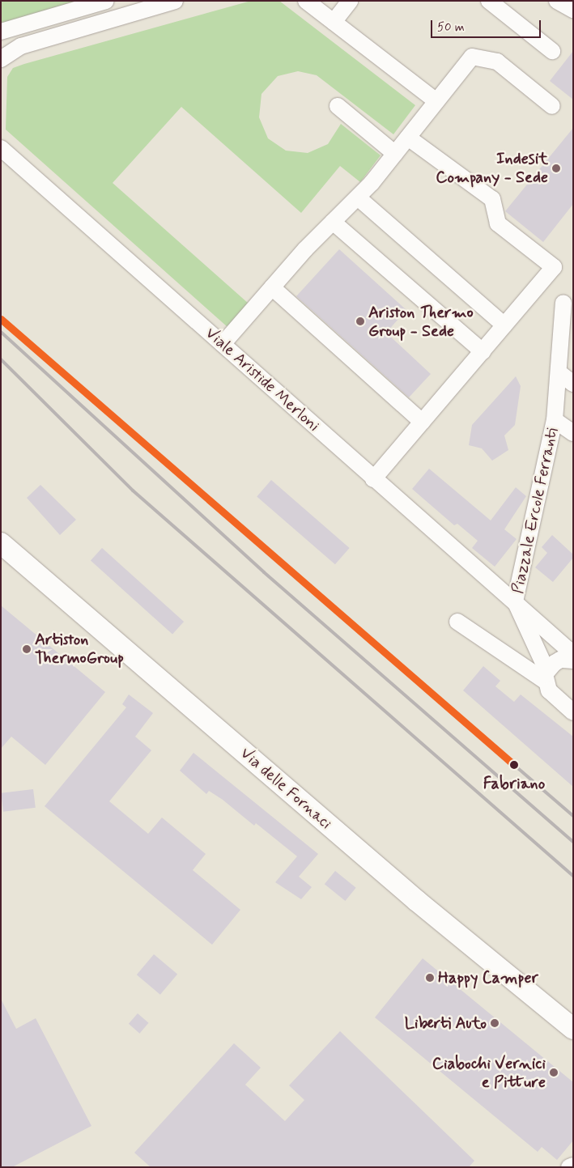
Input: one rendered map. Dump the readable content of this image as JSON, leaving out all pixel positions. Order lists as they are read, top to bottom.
{
  "streets": {
    "main road": ["Via delle Fornaci"],
    "street": ["Viale Aristide Merloni", "Piazzale Ercole Ferranti"]
  },
  "crossings": [
    ["Viale Aristide Merloni", "Piazzale Ercole Ferranti"]
  ],
  "places": [
    "Indesit Company - Sede",
    "Ariston Thermo Group - Sede",
    "Artiston ThermoGroup",
    "Fabriano",
    "Happy Camper",
    "Liberti Auto",
    "Ciabochi Vernici e Pitture"
  ],
  "scale_bar": "50 m"
}
